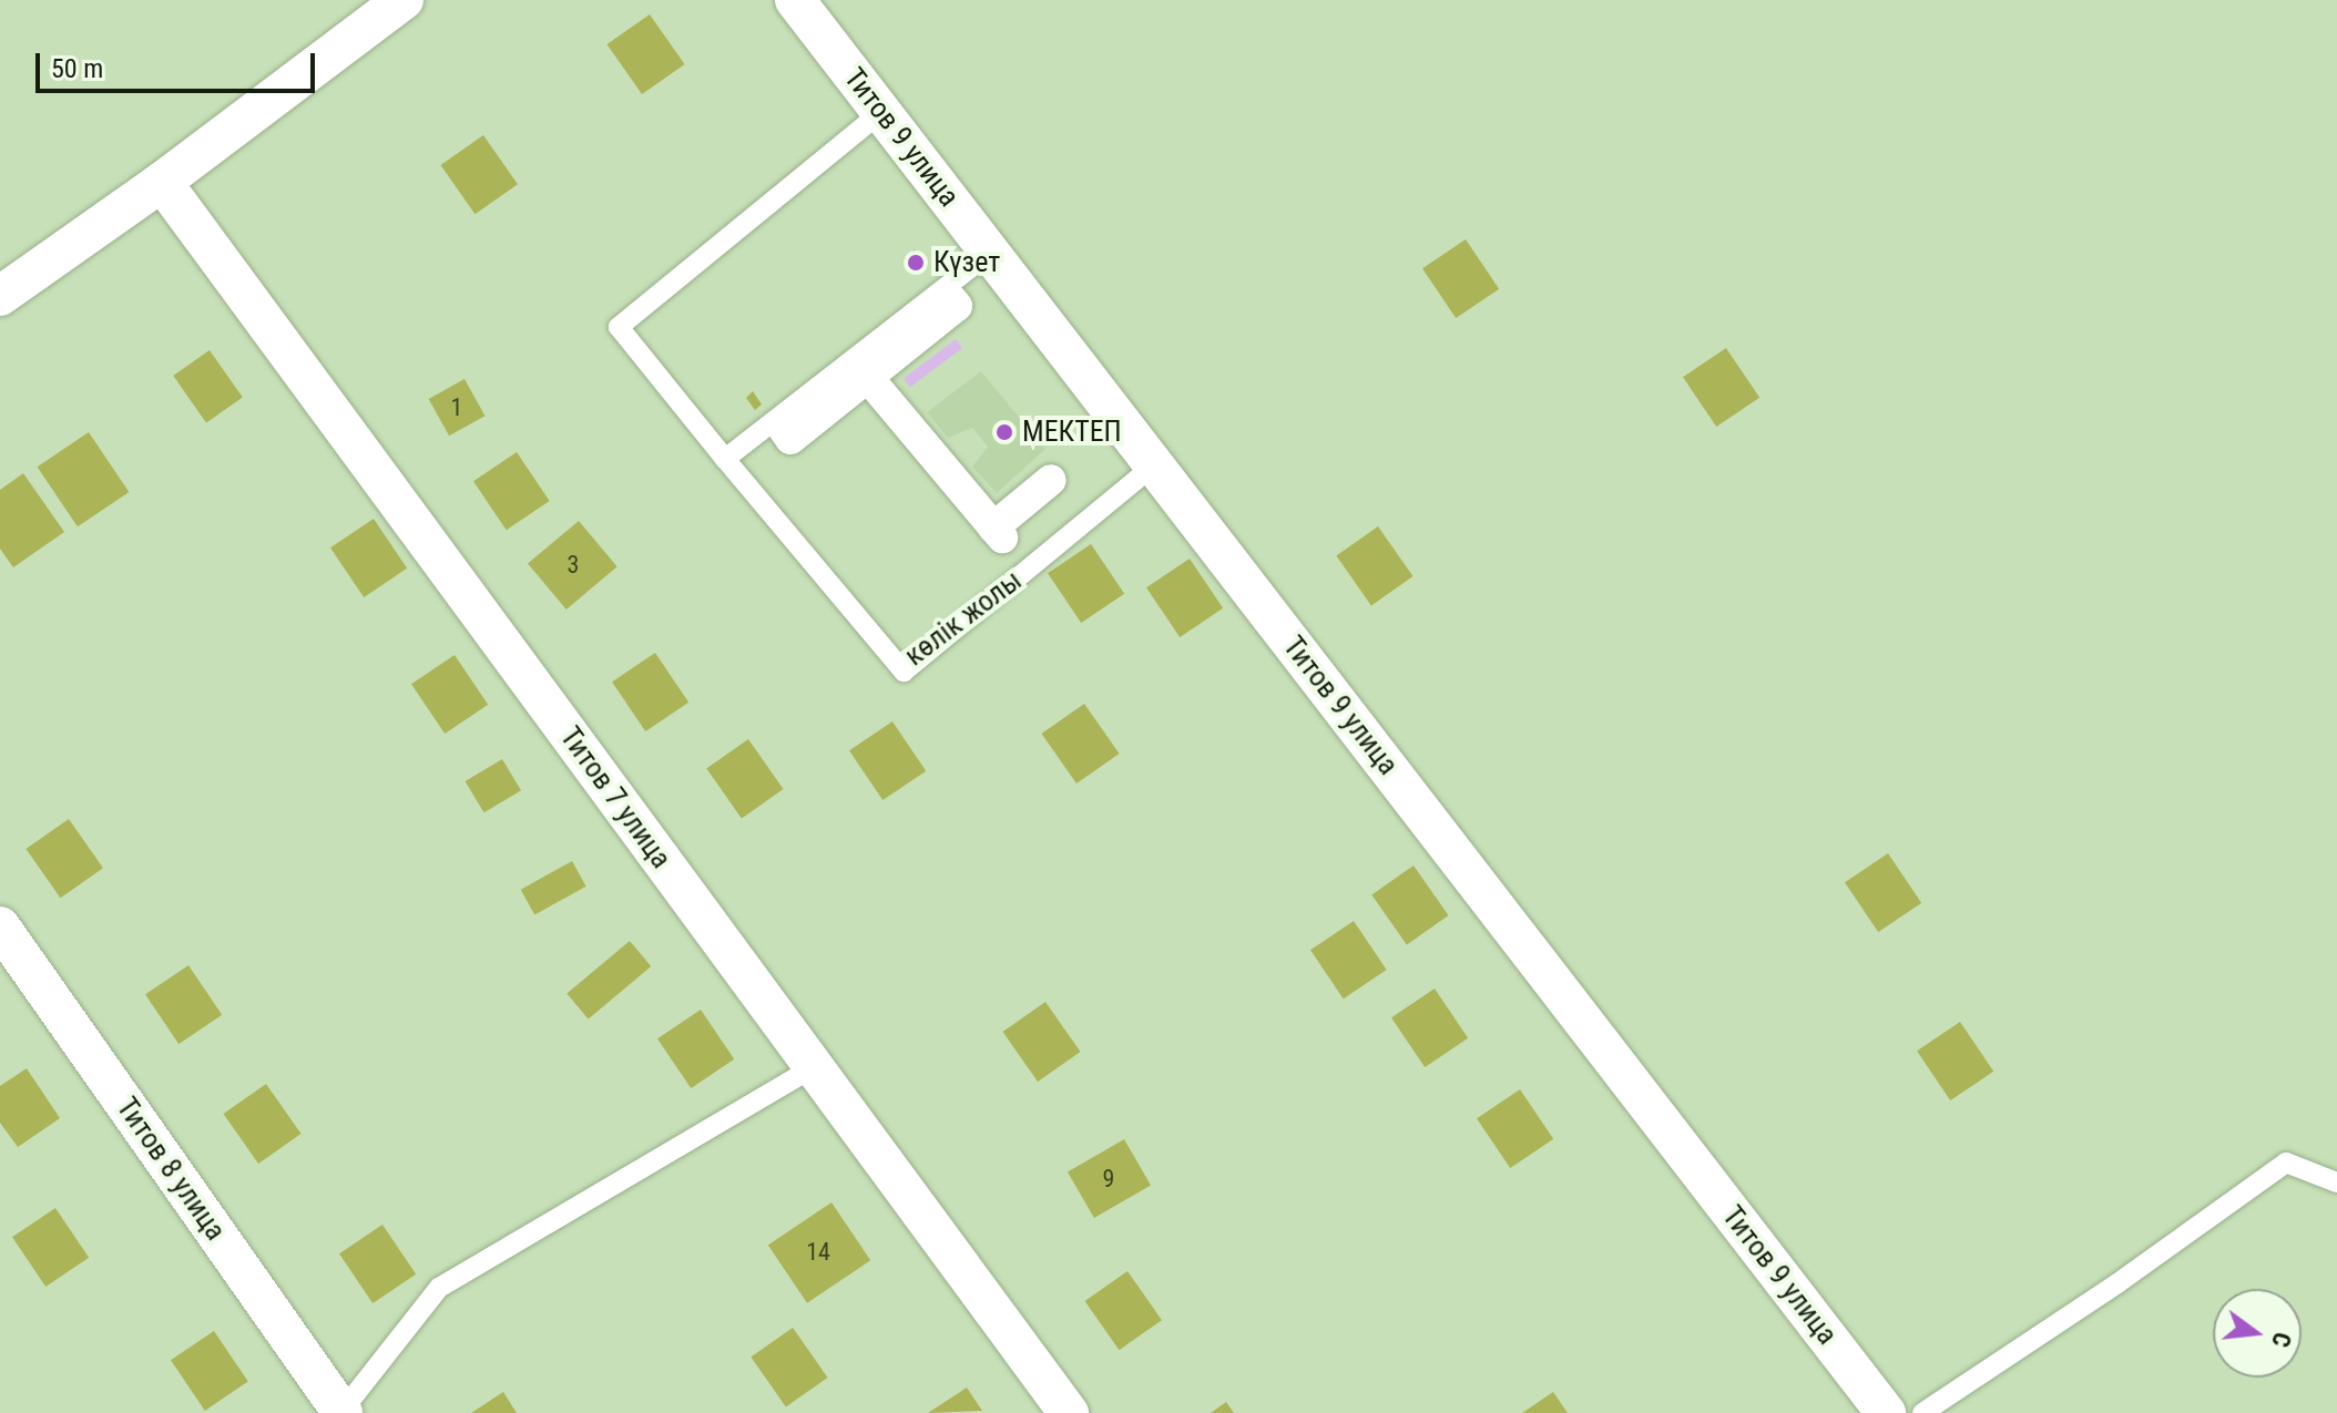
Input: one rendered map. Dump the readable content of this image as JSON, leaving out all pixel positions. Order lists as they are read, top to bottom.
{
  "streets": {
    "street": ["Титов 9 улица", "Титов 7 улица", "Титов 8 улица"],
    "lane": ["көлік жолы"]
  },
  "crossings": [
    ["Титов 9 улица", "көлік жолы"]
  ],
  "places": ["Күзет", "МЕКТЕП"],
  "house_numbers": [
    "1",
    "3",
    "9",
    "14"
  ],
  "scale_bar": "50 m",
  "north": "right"
}
